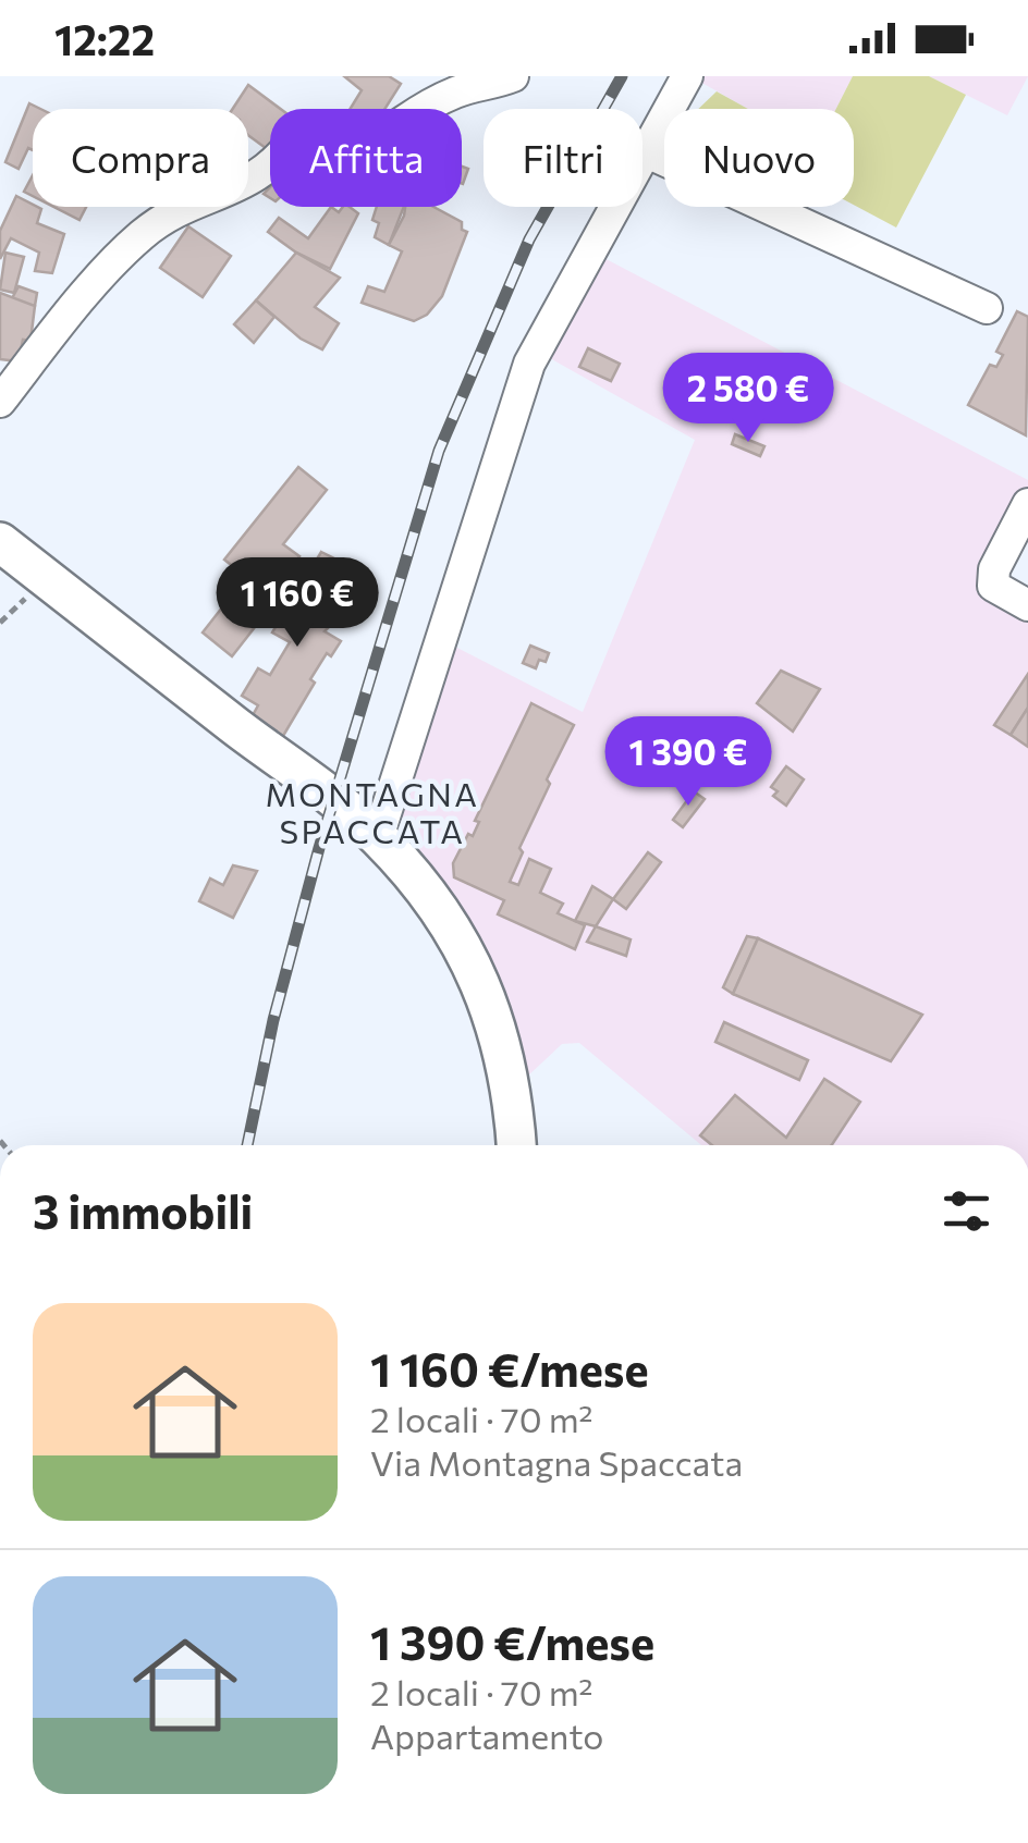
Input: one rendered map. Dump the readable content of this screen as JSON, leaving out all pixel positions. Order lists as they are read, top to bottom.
{
  "districts": ["MONTAGNA SPACCATA"],
  "page": {
    "status": "12:22",
    "chip": [
      "Compra",
      "Affitta",
      "Filtri",
      "Nuovo"
    ],
    "price": ["2 580 €", "1 160 €", "1 390 €"],
    "heading": "3 immobili",
    "list": [
      {
        "name": "1 160 €/mese",
        "note": "2 locali · 70 m² · Via Montagna Spaccata"
      },
      {
        "name": "1 390 €/mese",
        "note": "2 locali · 70 m² · Appartamento"
      }
    ]
  }
}
